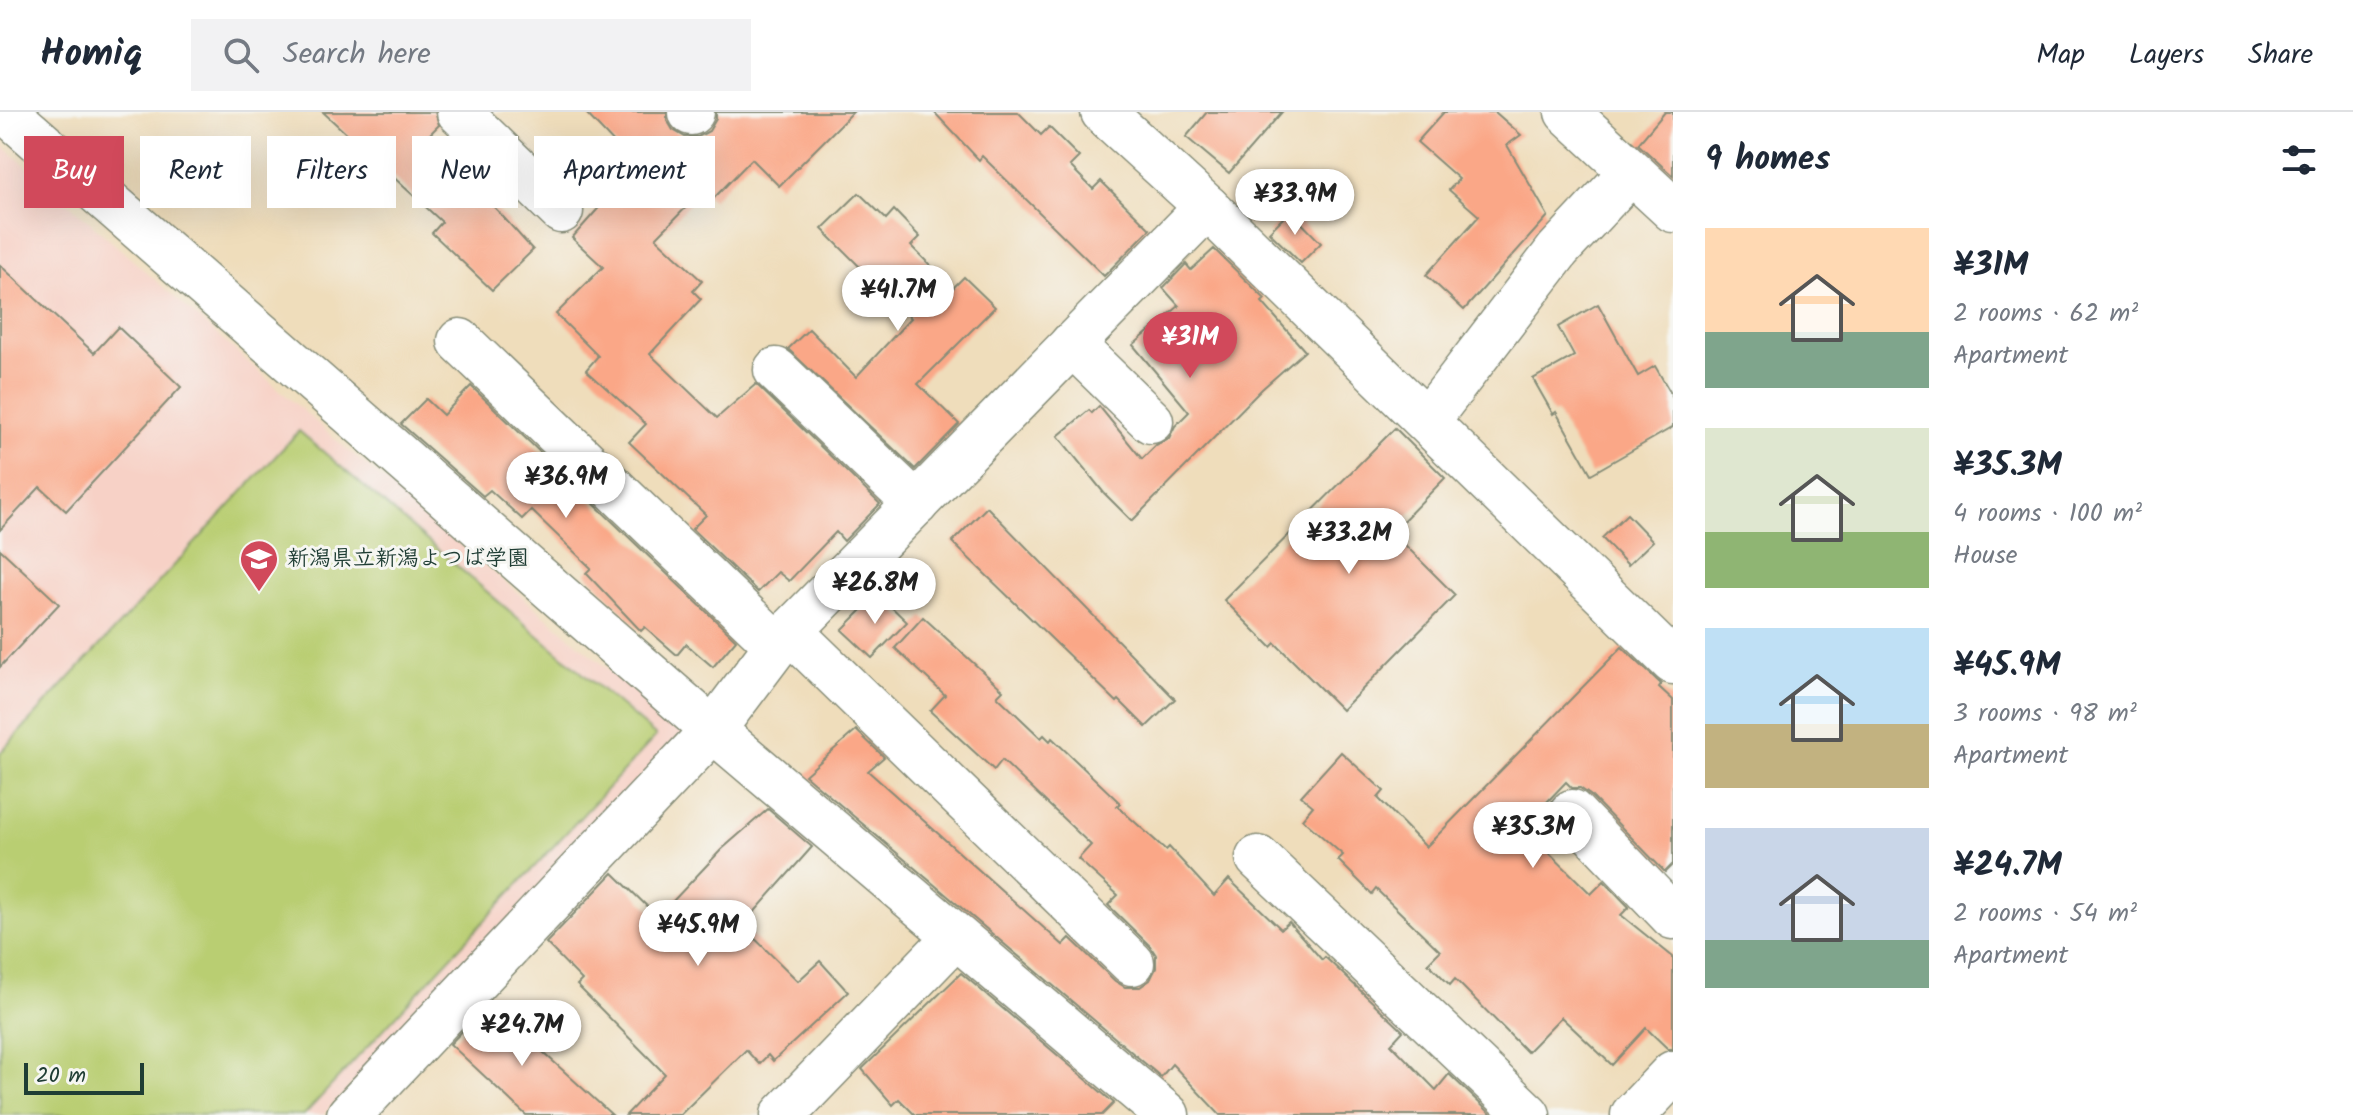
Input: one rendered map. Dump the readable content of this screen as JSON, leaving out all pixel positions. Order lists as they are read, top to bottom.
{
  "places": {
    "school or university": ["新潟県立新潟よつば学園"]
  },
  "scale_bar": "20 m",
  "page": {
    "header": "Homiq",
    "search": "Search here",
    "nav": ["Map", "Layers", "Share"],
    "heading": "9 homes",
    "chip": [
      "Buy",
      "Rent",
      "Filters",
      "New",
      "Apartment"
    ],
    "price": [
      "¥33.9M",
      "¥41.7M",
      "¥31M",
      "¥36.9M",
      "¥33.2M",
      "¥26.8M",
      "¥35.3M",
      "¥45.9M",
      "¥24.7M"
    ],
    "list": [
      {
        "name": "¥31M",
        "note": "2 rooms · 62 m² · Apartment"
      },
      {
        "name": "¥35.3M",
        "note": "4 rooms · 100 m² · House"
      },
      {
        "name": "¥45.9M",
        "note": "3 rooms · 98 m² · Apartment"
      },
      {
        "name": "¥24.7M",
        "note": "2 rooms · 54 m² · Apartment"
      }
    ],
    "scale": "20 m"
  }
}
